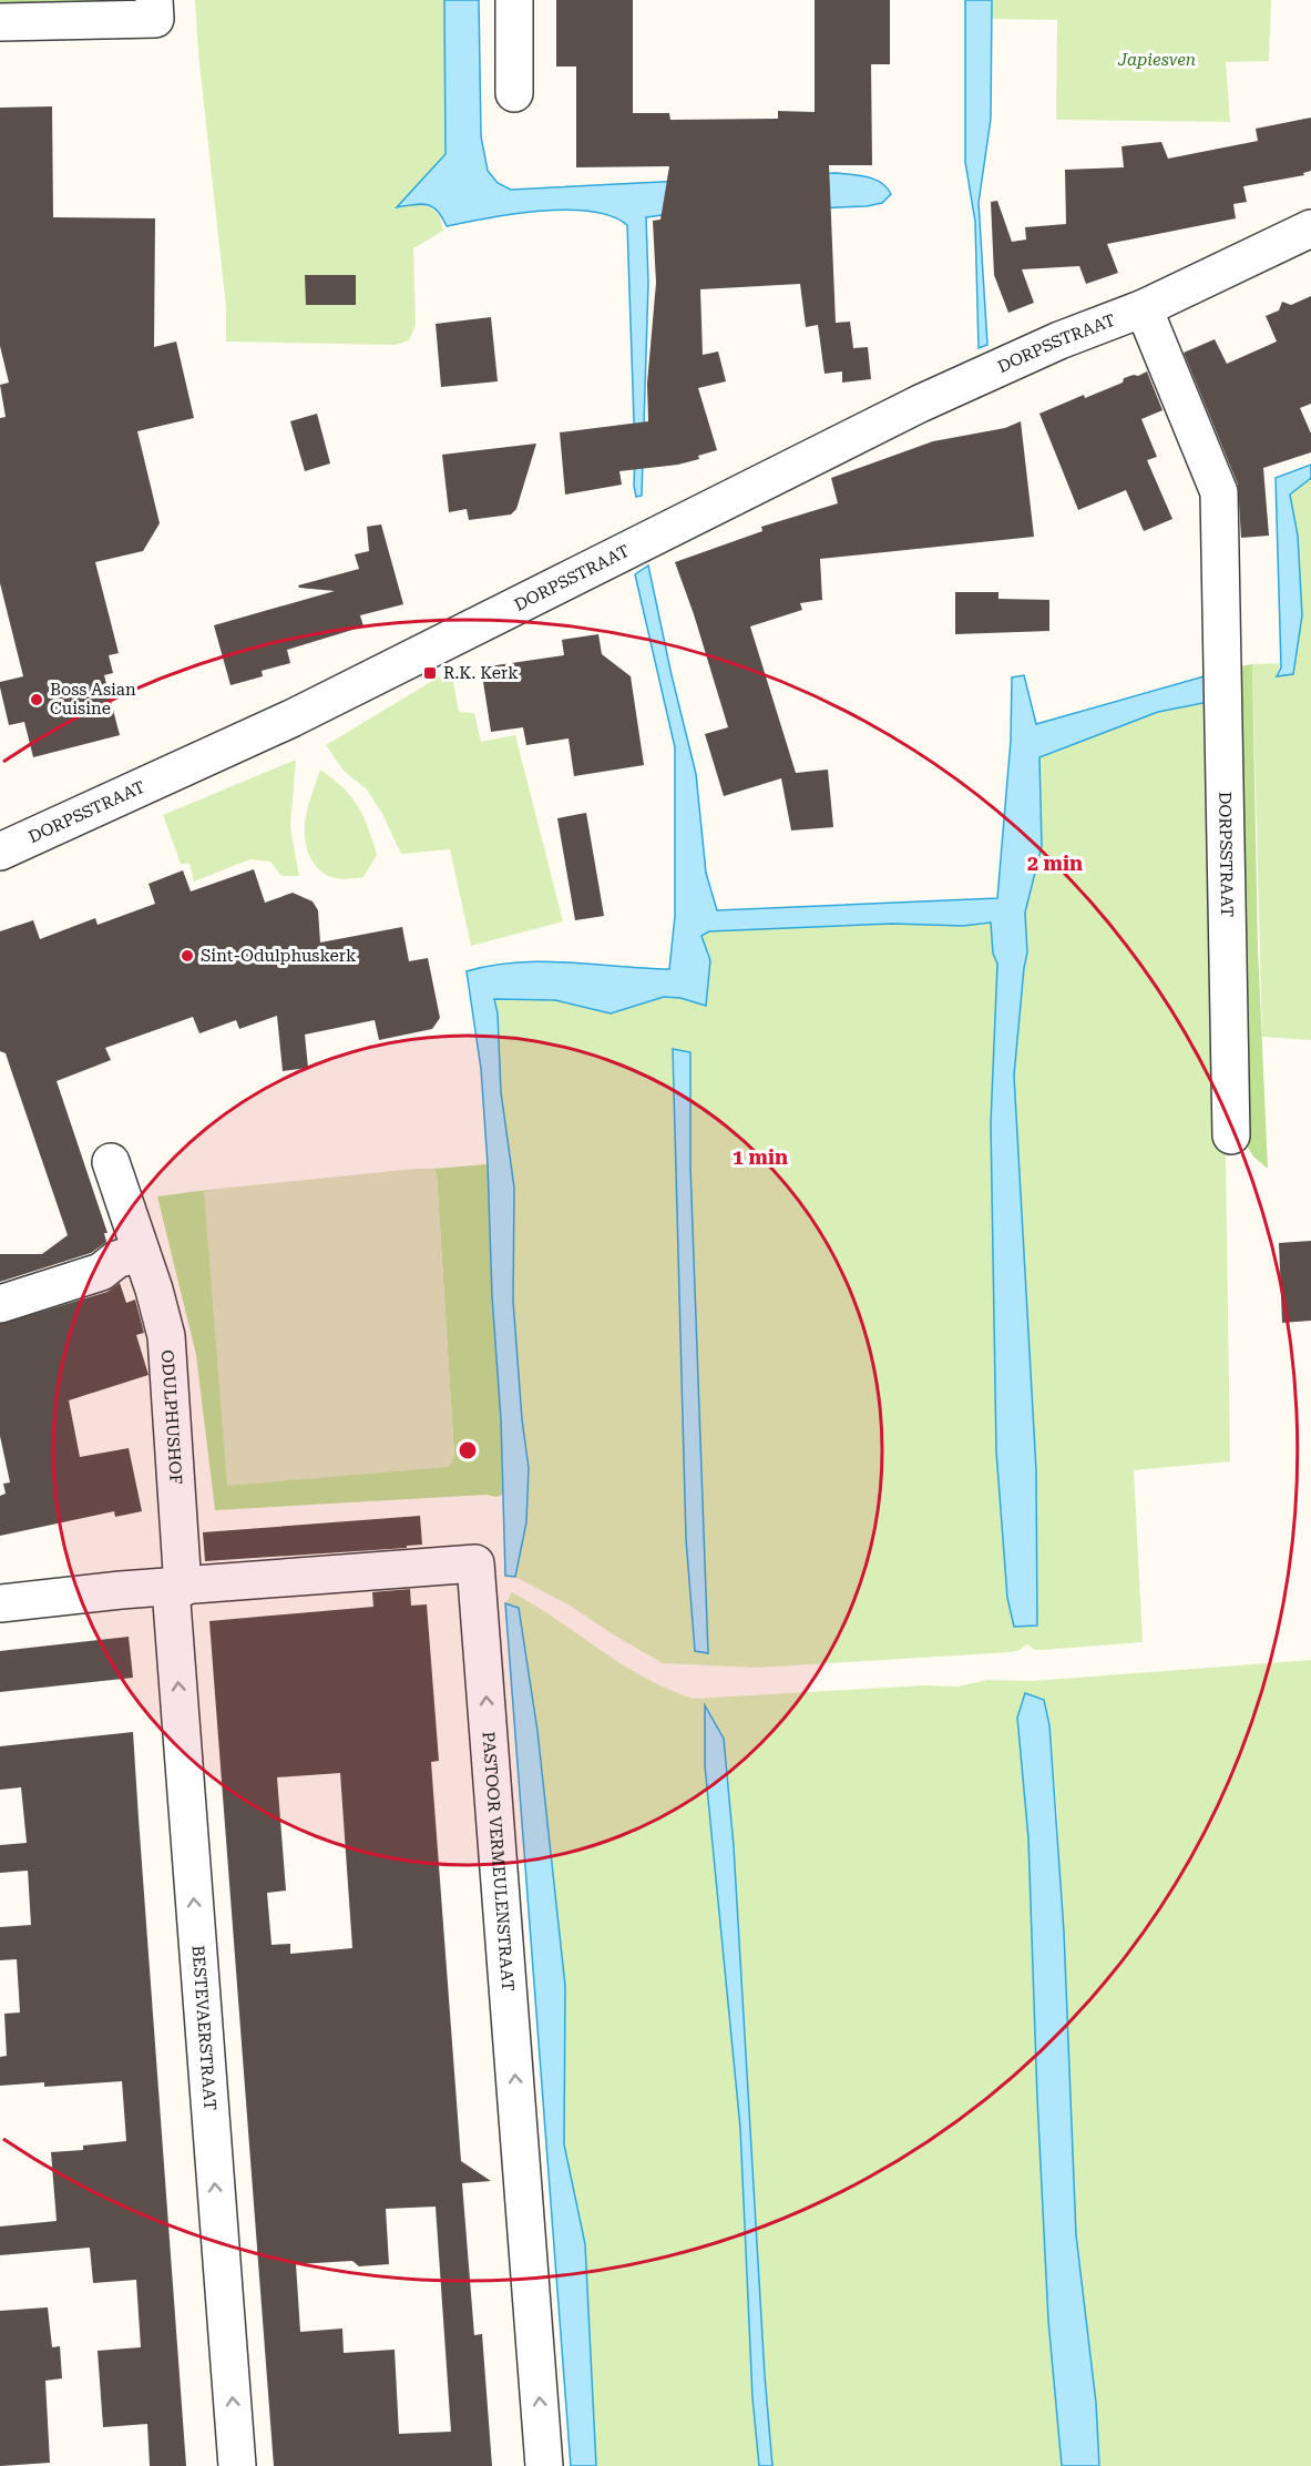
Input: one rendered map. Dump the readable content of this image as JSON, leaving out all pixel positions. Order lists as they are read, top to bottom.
{
  "streets": {
    "street": [
      "DORPSSTRAAT",
      "ODULPHUSHOF",
      "PASTOOR VERMEULENSTRAAT",
      "BESTEVAERSTRAAT"
    ]
  },
  "crossings": [
    ["ODULPHUSHOF", "PASTOOR VERMEULENSTRAAT"],
    ["ODULPHUSHOF", "BESTEVAERSTRAAT"],
    ["PASTOOR VERMEULENSTRAAT", "BESTEVAERSTRAAT"]
  ],
  "one_way": ["BESTEVAERSTRAAT"],
  "parks": ["Japiesven"],
  "places": {
    "transit": ["R.K. Kerk"],
    "other": ["Boss Asian Cuisine", "Sint-Odulphuskerk"]
  },
  "rings": ["2 min", "1 min"]
}
